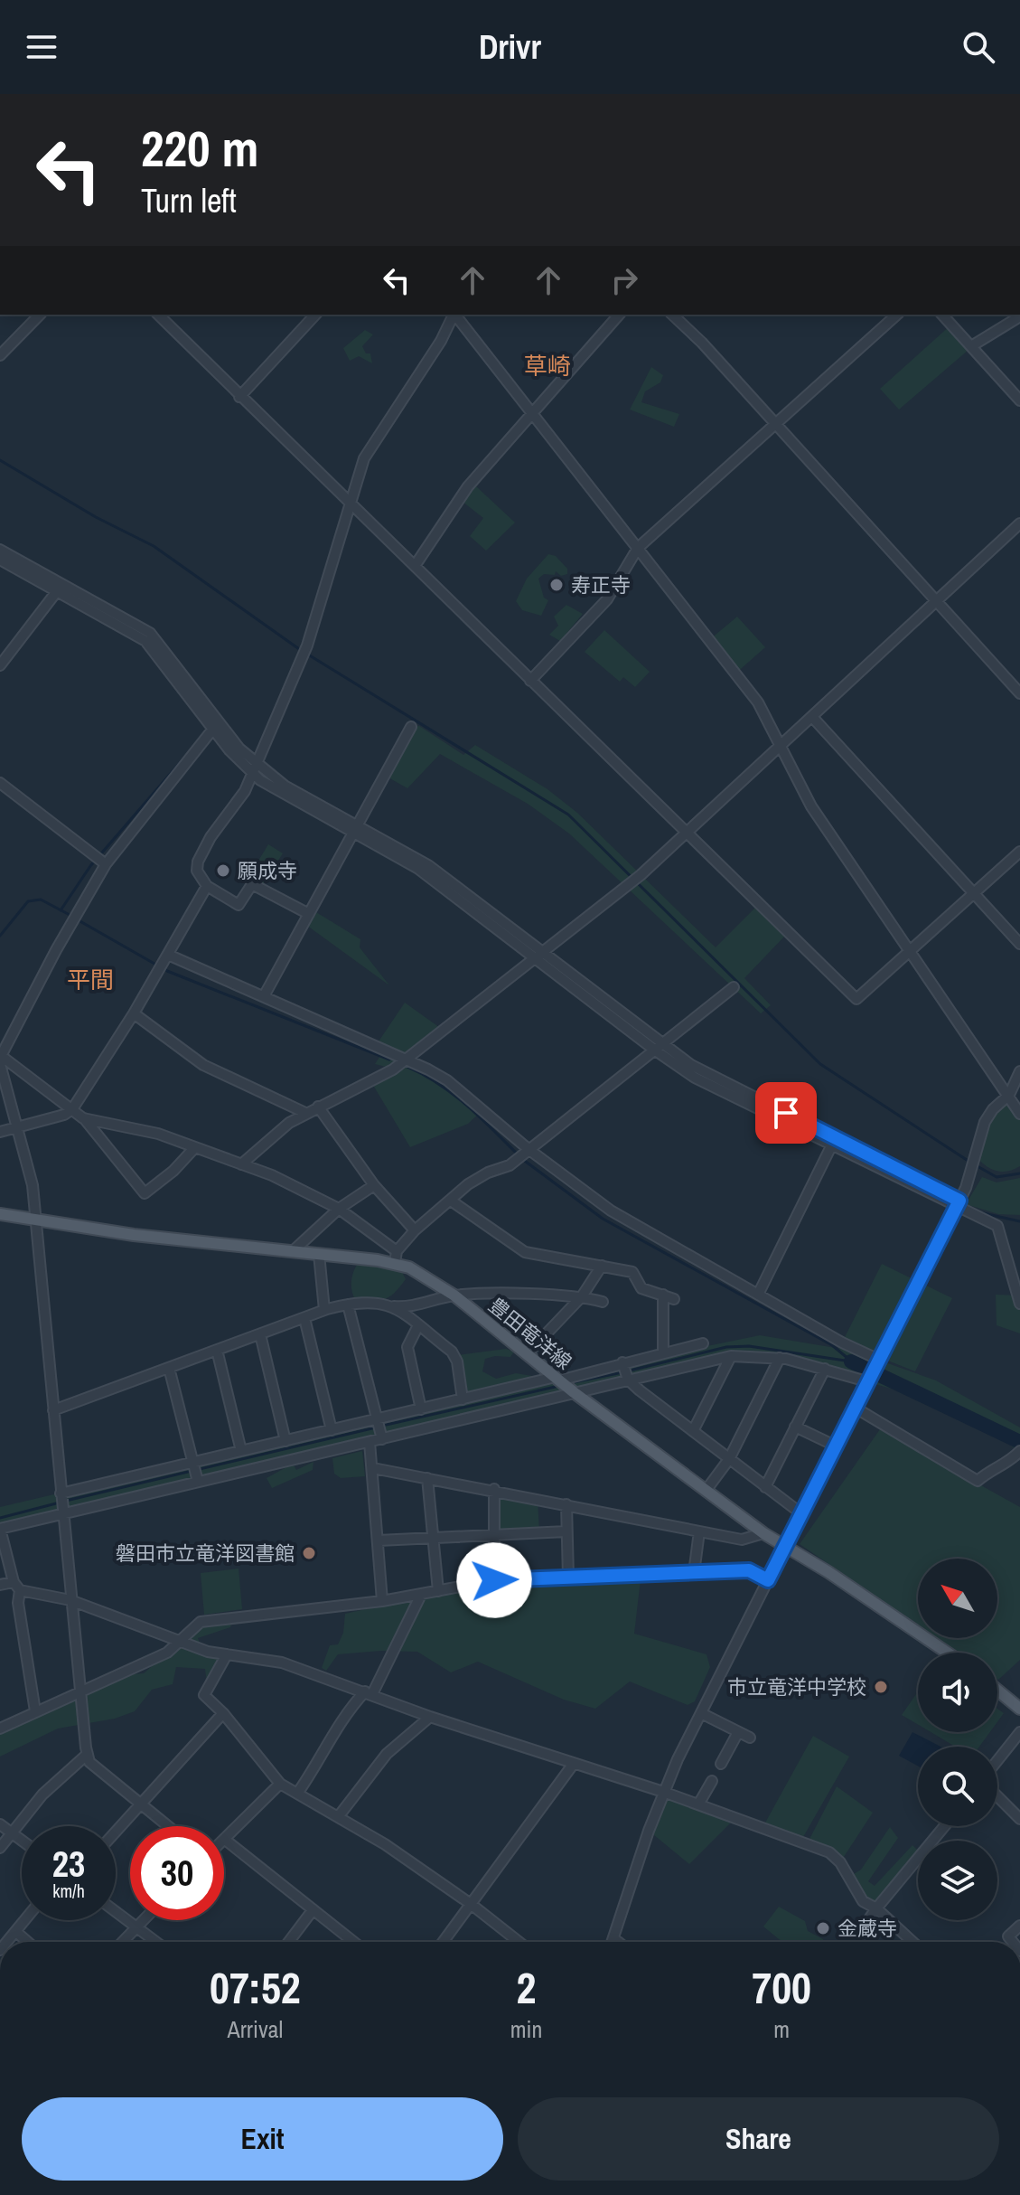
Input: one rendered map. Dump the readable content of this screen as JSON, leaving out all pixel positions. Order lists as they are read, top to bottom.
{
  "streets": {
    "main road": ["豊田竜洋線"]
  },
  "districts": ["草崎", "平間"],
  "places": [
    "寿正寺",
    "願成寺",
    "磐田市立竜洋図書館",
    "市立竜洋中学校",
    "金蔵寺"
  ],
  "north": "top left",
  "page": {
    "header": "Drivr",
    "turn": ["220 m", "Turn left"],
    "speed": "23 km/h",
    "limit": "30",
    "eta": [
      "07:52",
      "Arrival",
      "2",
      "min",
      "700",
      "m"
    ],
    "buttons": ["Exit", "Share"]
  }
}
